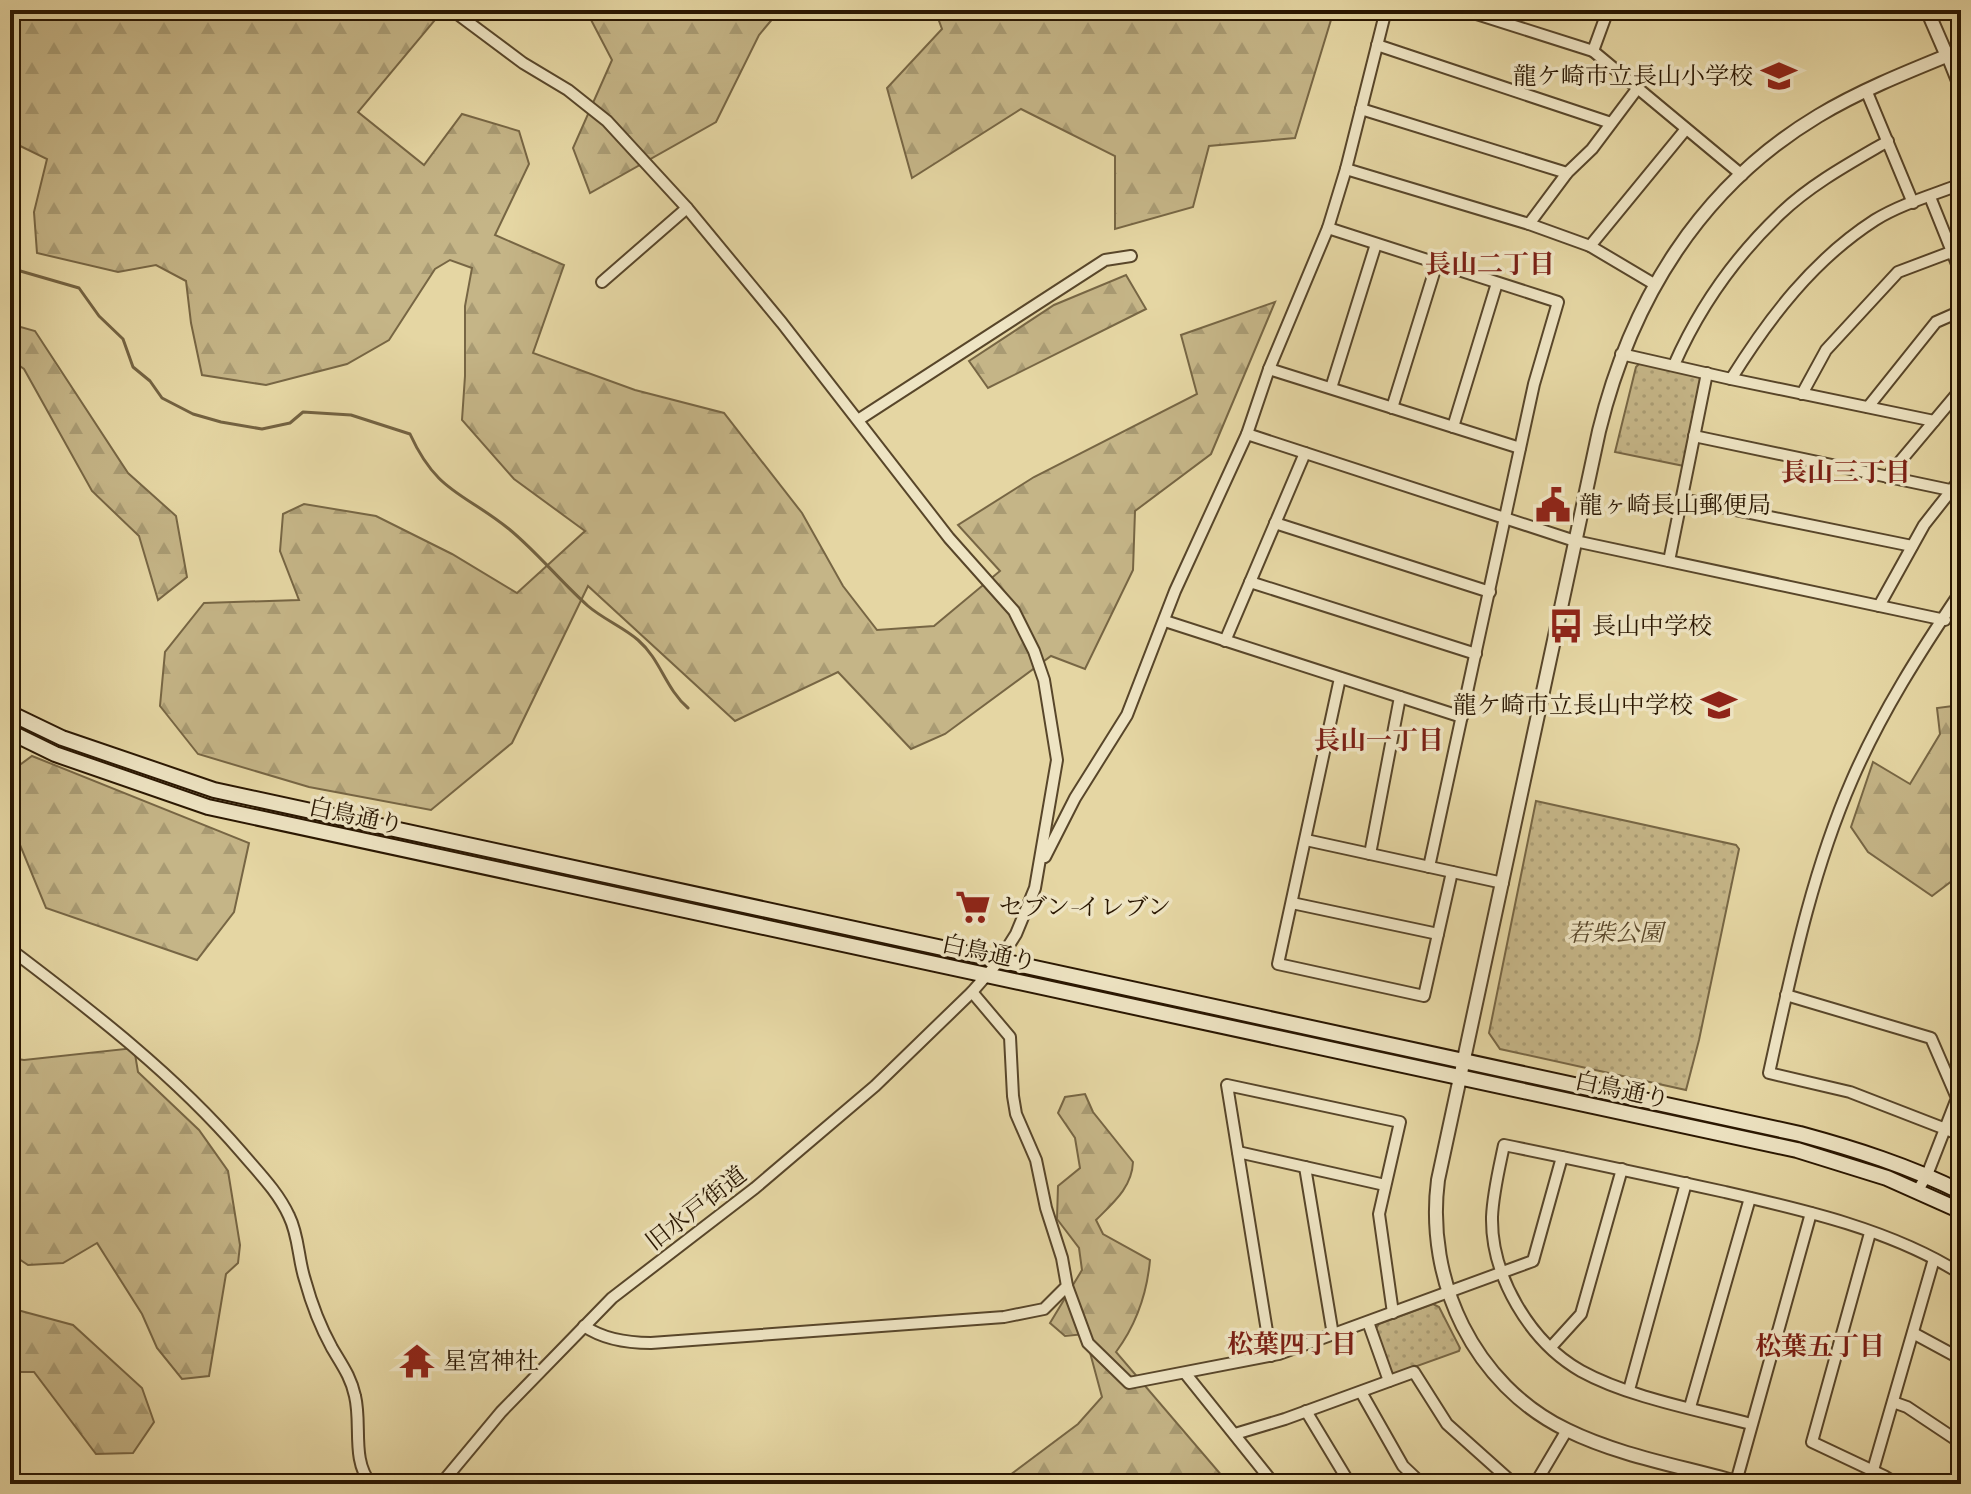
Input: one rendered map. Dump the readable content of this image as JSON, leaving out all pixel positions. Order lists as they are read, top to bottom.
{
  "streets": {
    "main road": ["白鳥通り"],
    "street": ["旧水戸街道"]
  },
  "crossings": [
    ["白鳥通り", "旧水戸街道"]
  ],
  "districts": [
    "長山二丁目",
    "長山三丁目",
    "長山一丁目",
    "松葉四丁目",
    "松葉五丁目"
  ],
  "parks": ["若柴公園"],
  "places": {
    "school or university": ["龍ケ崎市立長山小学校", "龍ケ崎市立長山中学校"],
    "public building": ["龍ヶ崎長山郵便局"],
    "bus stop": ["長山中学校"],
    "supermarket": ["セブン-イレブン"],
    "temple": ["星宮神社"]
  }
}
